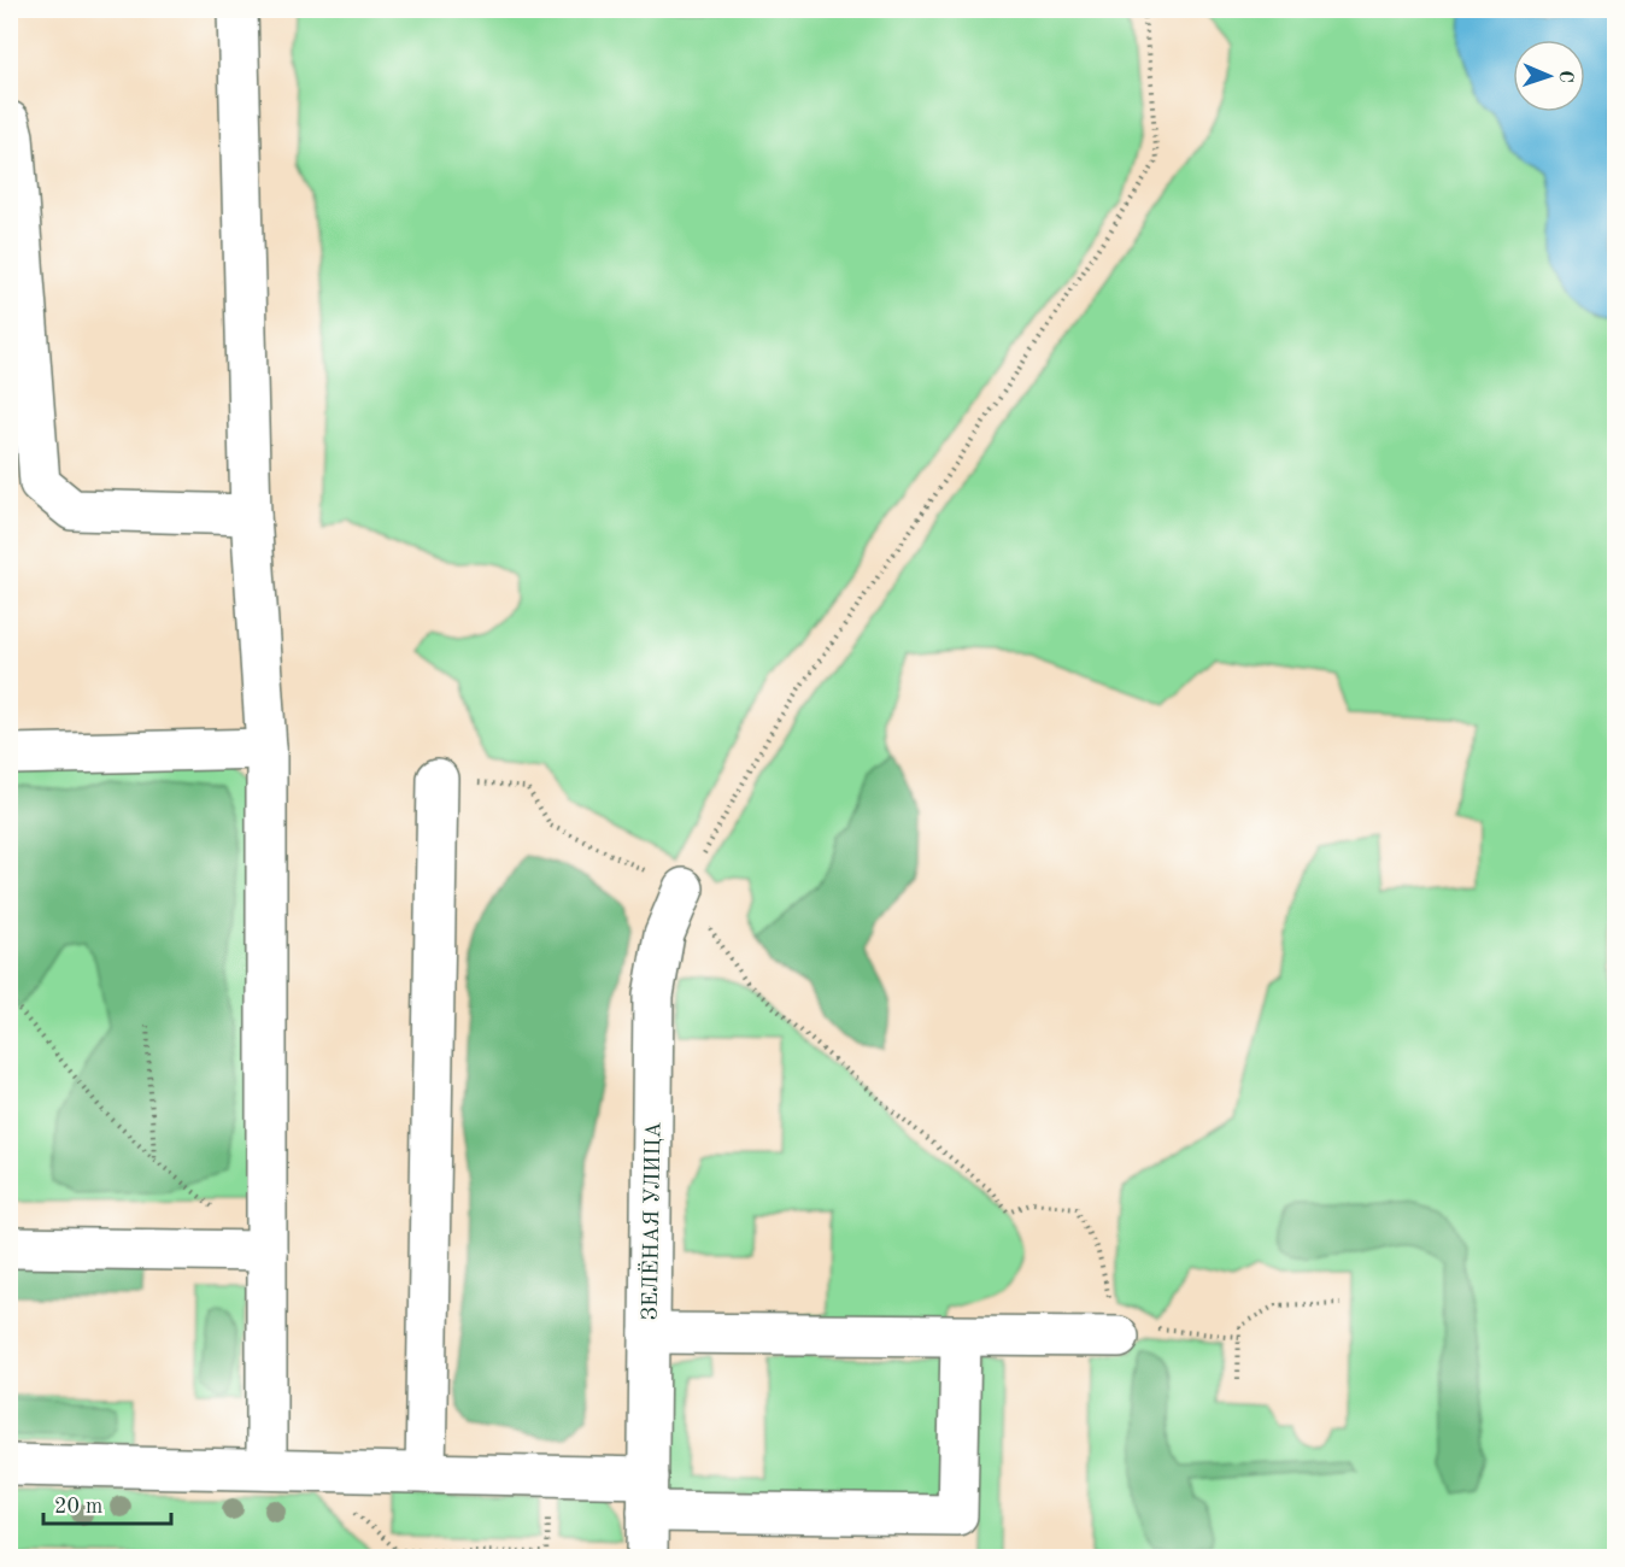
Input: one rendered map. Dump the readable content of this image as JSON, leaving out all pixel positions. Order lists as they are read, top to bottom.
{
  "streets": {
    "street": ["ЗЕЛЁНАЯ УЛИЦА"]
  },
  "scale_bar": "20 m",
  "north": "right"
}
